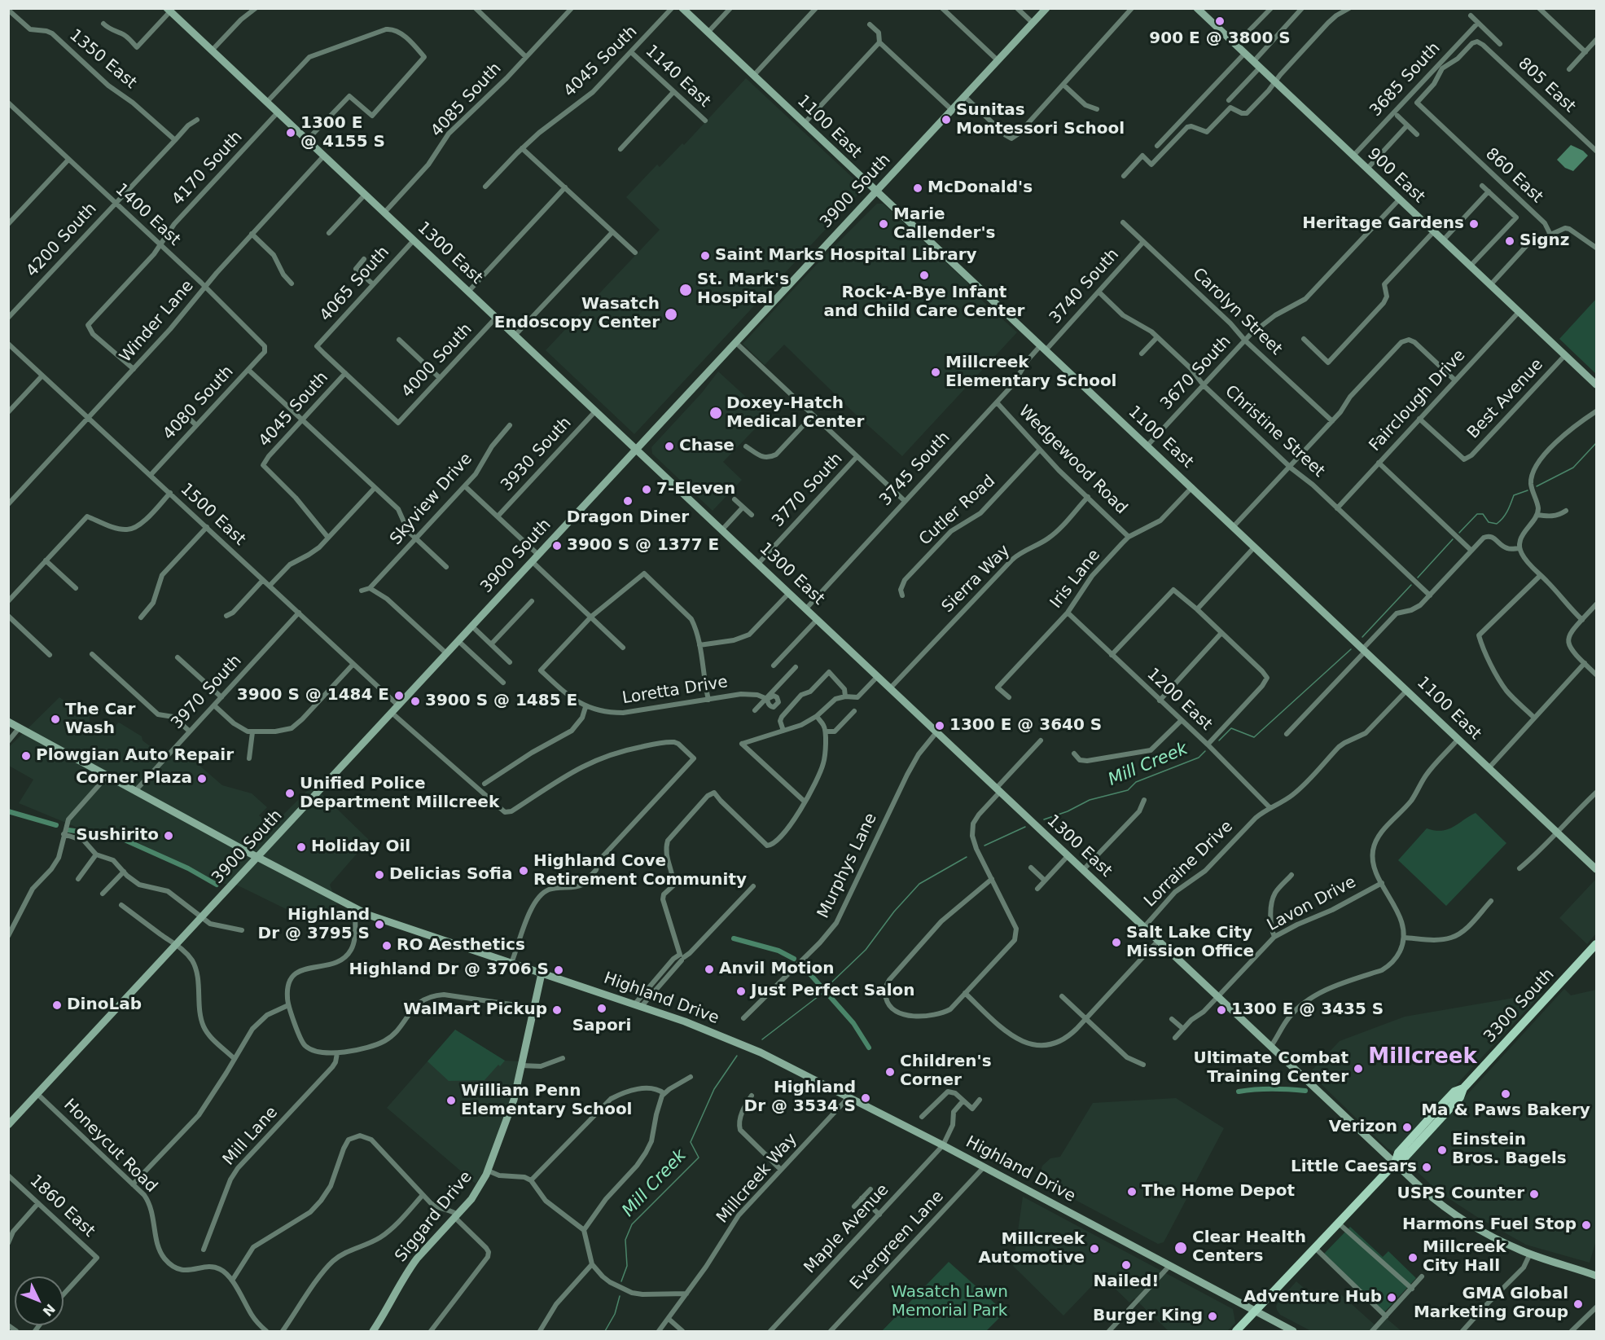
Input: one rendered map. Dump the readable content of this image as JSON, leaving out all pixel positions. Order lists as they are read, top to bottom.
{
  "streets": {
    "main road": [
      "1100 East",
      "900 East",
      "3900 South",
      "1300 East",
      "Highland Drive",
      "3300 South",
      "Siggard Drive"
    ],
    "street": [
      "1350 East",
      "4045 South",
      "1140 East",
      "3685 South",
      "805 East",
      "4085 South",
      "4170 South",
      "860 East",
      "1400 East",
      "4200 South",
      "4065 South",
      "3740 South",
      "Carolyn Street",
      "Winder Lane",
      "4000 South",
      "3670 South",
      "Best Avenue",
      "Fairclough Drive",
      "4080 South",
      "Christine Street",
      "3930 South",
      "Wedgewood Road",
      "3745 South",
      "3770 South",
      "Skyview Drive",
      "Cutler Road",
      "1500 East",
      "Sierra Way",
      "Iris Lane",
      "Loretta Drive",
      "3970 South",
      "1200 East",
      "Lorraine Drive",
      "Murphys Lane",
      "Lavon Drive",
      "Mill Lane",
      "Honeycut Road",
      "Millcreek Way",
      "1860 East",
      "Maple Avenue",
      "Evergreen Lane"
    ]
  },
  "crossings": [
    ["1350 East", "4200 South"],
    ["4045 South", "1140 East"],
    ["4045 South", "4065 South"],
    ["4045 South", "4000 South"],
    ["3685 South", "900 East"],
    ["805 East", "860 East"],
    ["4085 South", "1300 East"],
    ["1100 East", "3900 South"],
    ["1100 East", "3740 South"],
    ["1100 East", "3670 South"],
    ["1100 East", "3745 South"],
    ["1100 East", "Iris Lane"],
    ["1100 East", "Lorraine Drive"],
    ["4170 South", "1400 East"],
    ["4170 South", "1300 East"],
    ["4170 South", "Winder Lane"],
    ["900 East", "3670 South"],
    ["900 East", "Best Avenue"],
    ["900 East", "Fairclough Drive"],
    ["3900 South", "1300 East"],
    ["3900 South", "1500 East"],
    ["3900 South", "Highland Drive"],
    ["3900 South", "Honeycut Road"],
    ["1400 East", "4200 South"],
    ["1400 East", "Winder Lane"],
    ["1400 East", "4080 South"],
    ["1300 East", "4065 South"],
    ["1300 East", "Winder Lane"],
    ["1300 East", "4000 South"],
    ["1300 East", "3930 South"],
    ["1300 East", "3745 South"],
    ["1300 East", "3770 South"],
    ["1300 East", "Sierra Way"],
    ["1300 East", "Lorraine Drive"],
    ["1300 East", "Murphys Lane"],
    ["1300 East", "Lavon Drive"],
    ["1300 East", "3300 South"],
    ["4065 South", "4000 South"],
    ["3740 South", "Carolyn Street"],
    ["3740 South", "Christine Street"],
    ["3740 South", "3745 South"],
    ["Carolyn Street", "3670 South"],
    ["Winder Lane", "1500 East"],
    ["3670 South", "Christine Street"],
    ["Best Avenue", "Fairclough Drive"],
    ["Fairclough Drive", "Christine Street"],
    ["4080 South", "1500 East"],
    ["Wedgewood Road", "3745 South"],
    ["Wedgewood Road", "Cutler Road"],
    ["Wedgewood Road", "Sierra Way"],
    ["Wedgewood Road", "Iris Lane"],
    ["1500 East", "3970 South"],
    ["Iris Lane", "1200 East"],
    ["3970 South", "Highland Drive"],
    ["1200 East", "Lorraine Drive"],
    ["Highland Drive", "3300 South"],
    ["Highland Drive", "Millcreek Way"],
    ["Highland Drive", "Siggard Drive"],
    ["Highland Drive", "Maple Avenue"],
    ["Highland Drive", "Evergreen Lane"]
  ],
  "districts": ["Millcreek"],
  "water": ["Mill Creek"],
  "parks": ["Wasatch Lawn Memorial Park"],
  "places": [
    "900 E @ 3800 S",
    "Sunitas Montessori School",
    "1300 E @ 4155 S",
    "McDonald's",
    "Marie Callender's",
    "Heritage Gardens",
    "Signz",
    "Saint Marks Hospital Library",
    "Rock-A-Bye Infant and Child Care Center",
    "St. Mark's Hospital",
    "Wasatch Endoscopy Center",
    "Millcreek Elementary School",
    "Doxey-Hatch Medical Center",
    "Chase",
    "7-Eleven",
    "Dragon Diner",
    "3900 S @ 1377 E",
    "3900 S @ 1484 E",
    "3900 S @ 1485 E",
    "The Car Wash",
    "1300 E @ 3640 S",
    "Plowgian Auto Repair",
    "Corner Plaza",
    "Unified Police Department Millcreek",
    "Sushirito",
    "Holiday Oil",
    "Highland Cove Retirement Community",
    "Delicias Sofia",
    "Highland Dr @ 3795 S",
    "Salt Lake City Mission Office",
    "RO Aesthetics",
    "Anvil Motion",
    "Highland Dr @ 3706 S",
    "Just Perfect Salon",
    "DinoLab",
    "Sapori",
    "WalMart Pickup",
    "1300 E @ 3435 S",
    "Ultimate Combat Training Center",
    "Children's Corner",
    "Ma & Paws Bakery",
    "Highland Dr @ 3534 S",
    "William Penn Elementary School",
    "Verizon",
    "Einstein Bros. Bagels",
    "Little Caesars",
    "The Home Depot",
    "USPS Counter",
    "Harmons Fuel Stop",
    "Clear Health Centers",
    "Millcreek Automotive",
    "Millcreek City Hall",
    "Nailed!",
    "Adventure Hub",
    "GMA Global Marketing Group",
    "Burger King"
  ],
  "north": "bottom right"
}
